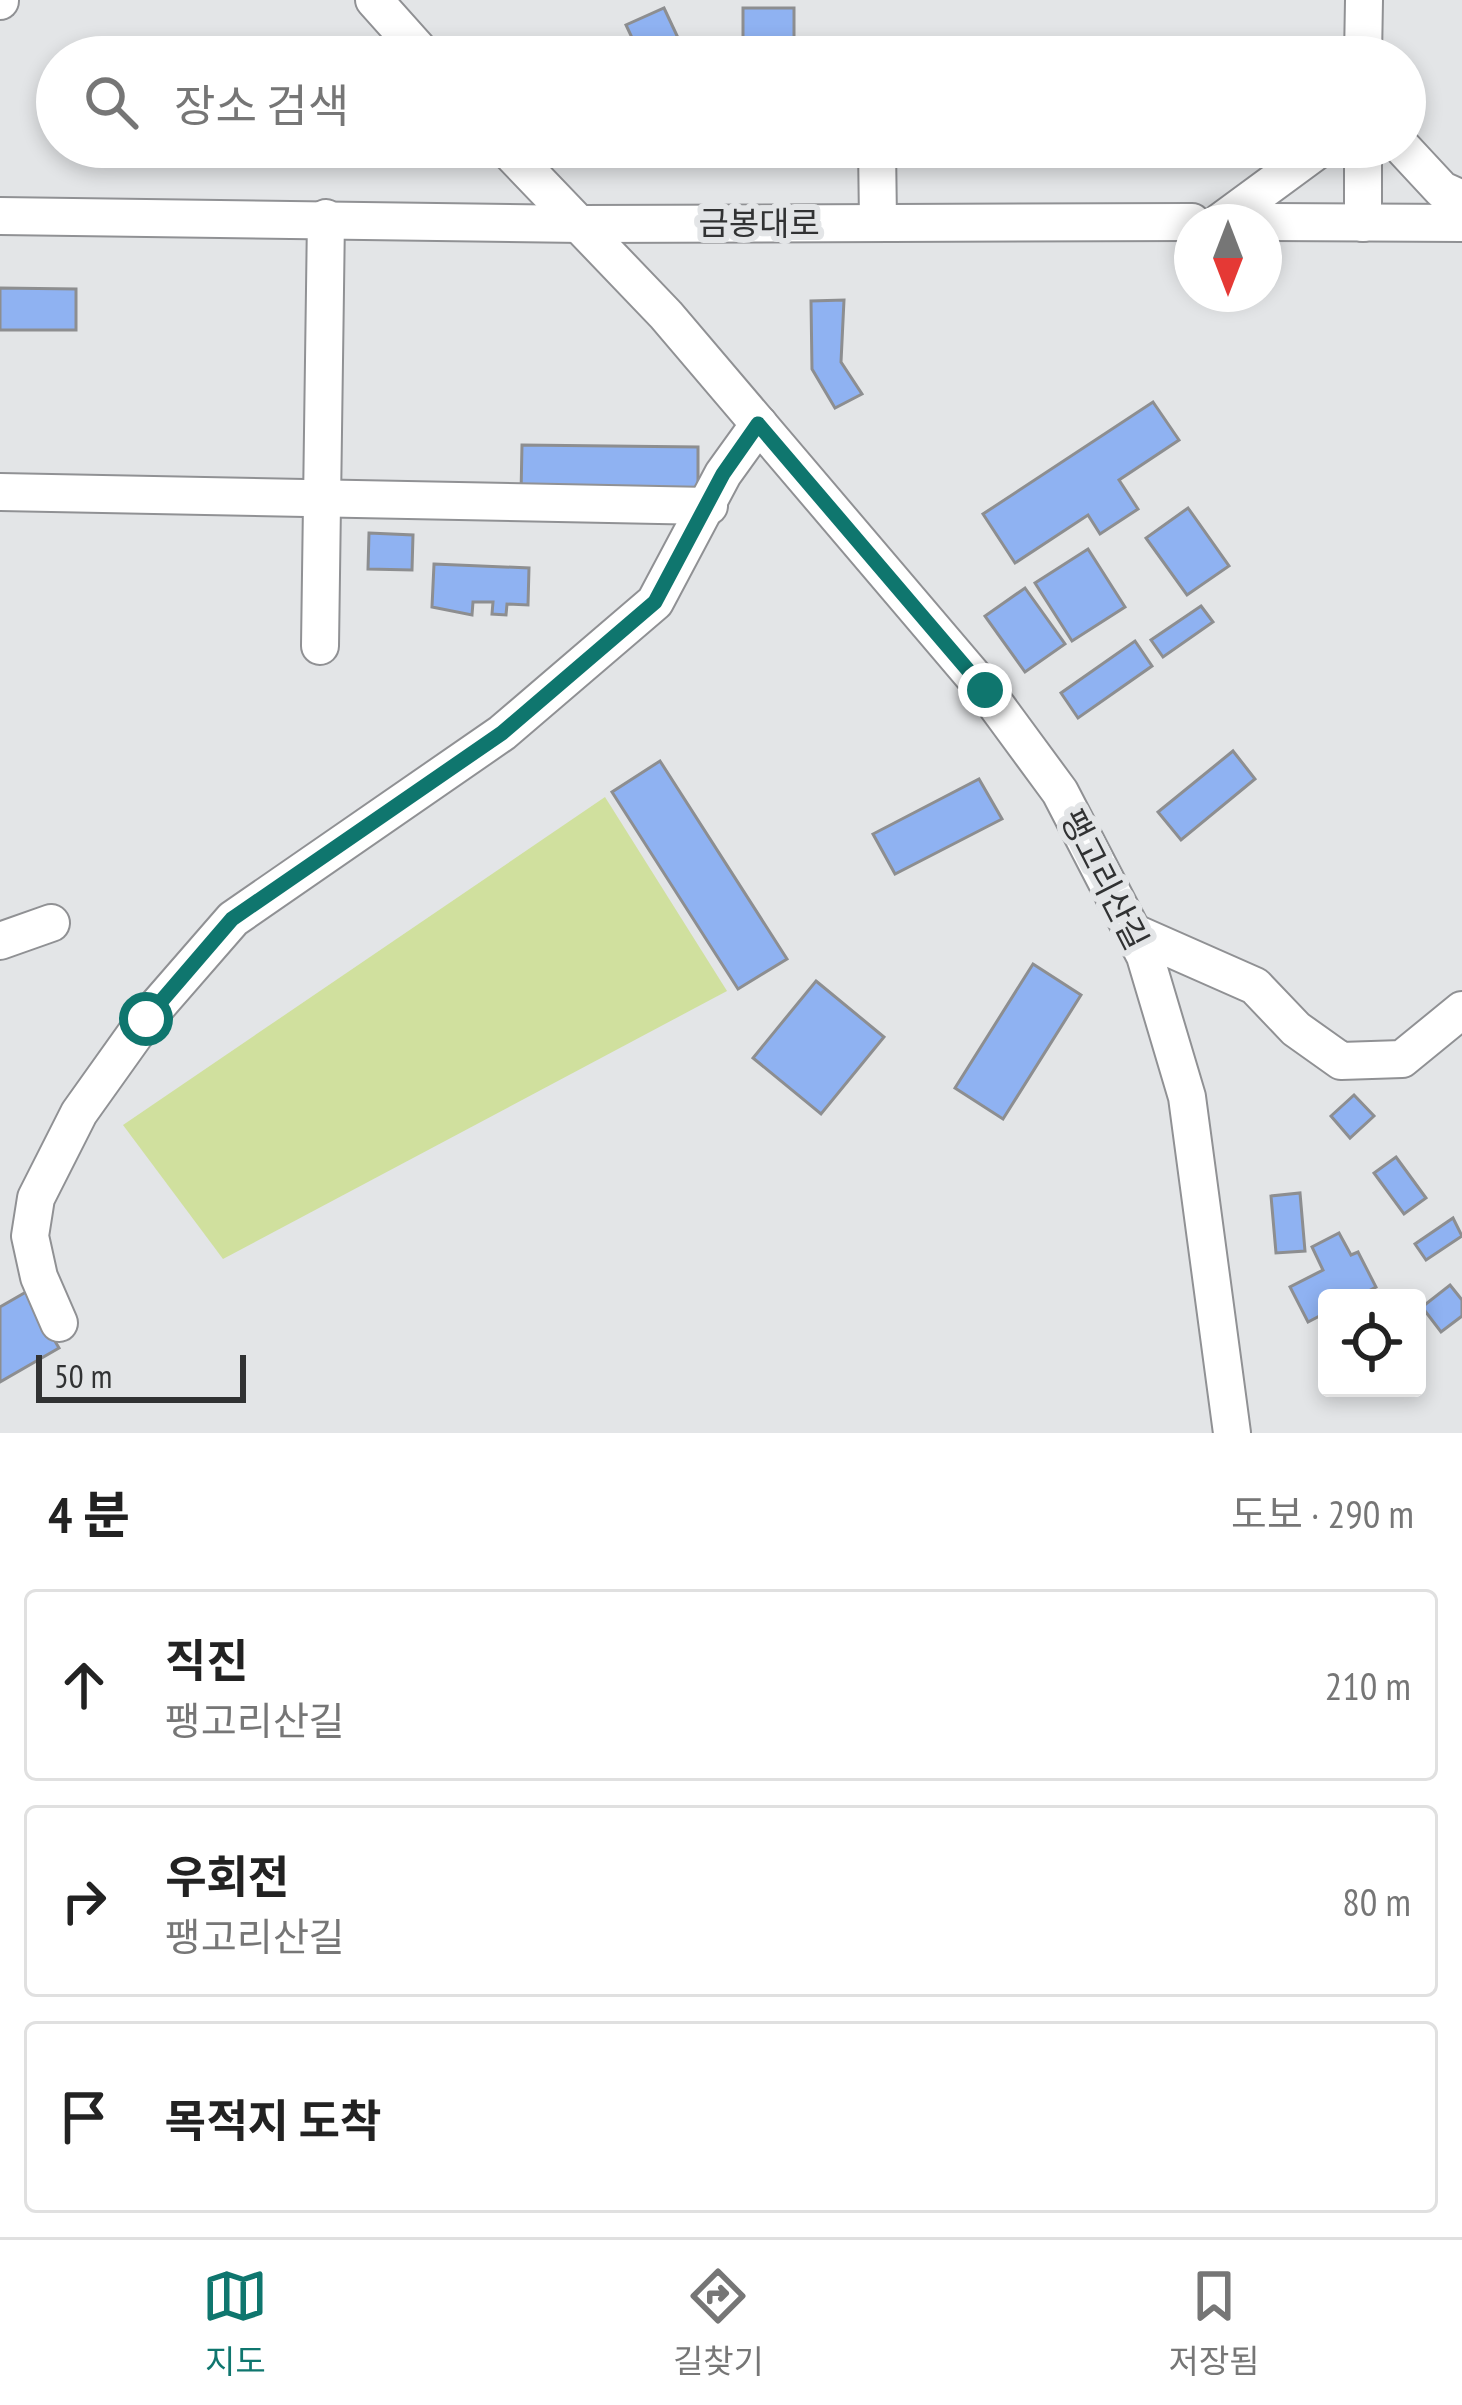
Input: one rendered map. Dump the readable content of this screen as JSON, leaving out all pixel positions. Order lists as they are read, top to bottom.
{
  "streets": {
    "street": ["금봉대로", "팽고리산길"]
  },
  "crossings": [
    ["금봉대로", "팽고리산길"]
  ],
  "scale_bar": "50 m",
  "north": "bottom",
  "page": {
    "search": "장소 검색",
    "scale": "50 m",
    "heading": ["4 분", "도보 · 290 m"],
    "list": [
      ["직진", "팽고리산길", "210 m"],
      ["우회전", "팽고리산길", "80 m"],
      "목적지 도착"
    ],
    "nav": ["지도", "길찾기", "저장됨"]
  }
}
